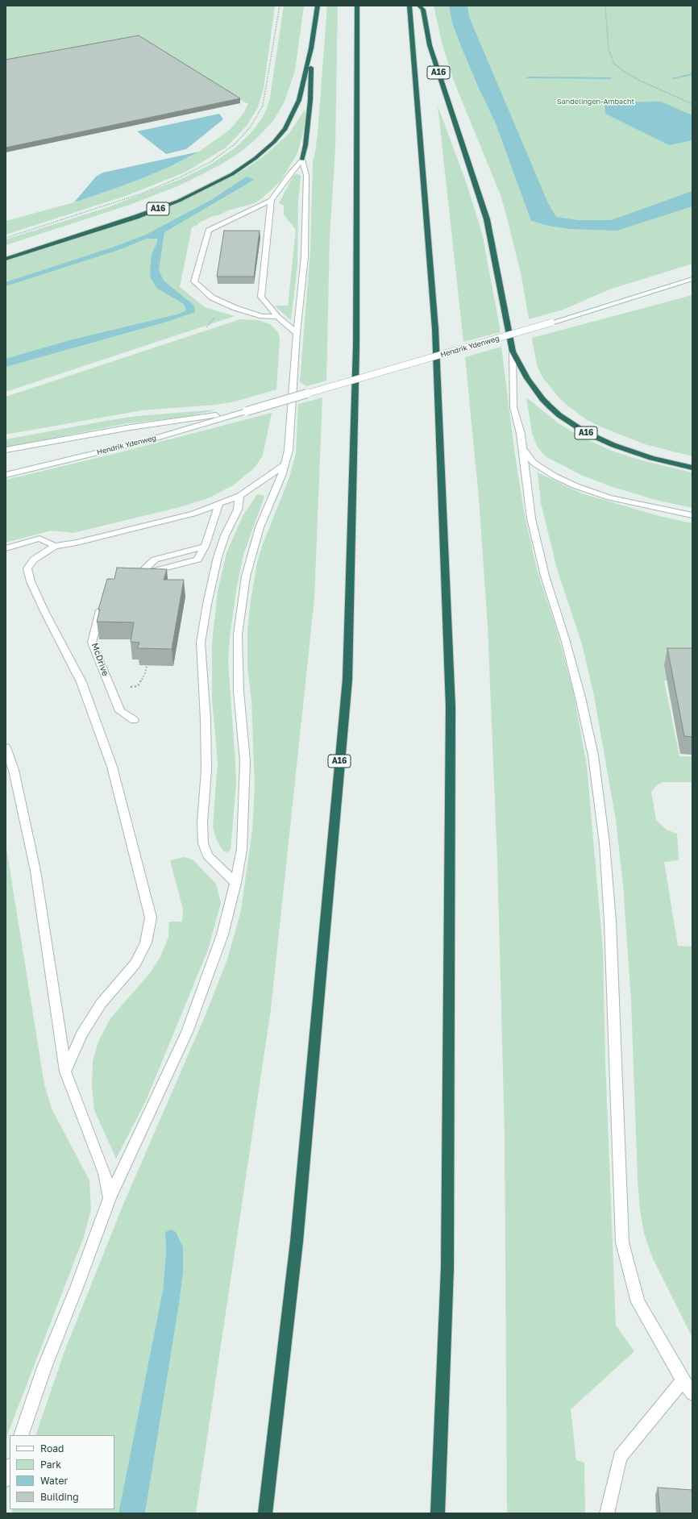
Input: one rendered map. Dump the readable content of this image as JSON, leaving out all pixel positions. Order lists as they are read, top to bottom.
{
  "streets": {
    "highway": ["A16"],
    "main road": ["Hendrik Ydenweg", "McDrive"]
  },
  "parks": ["Sandelingen-Ambacht"],
  "legend": [
    "Road",
    "Park",
    "Water",
    "Building"
  ]
}
